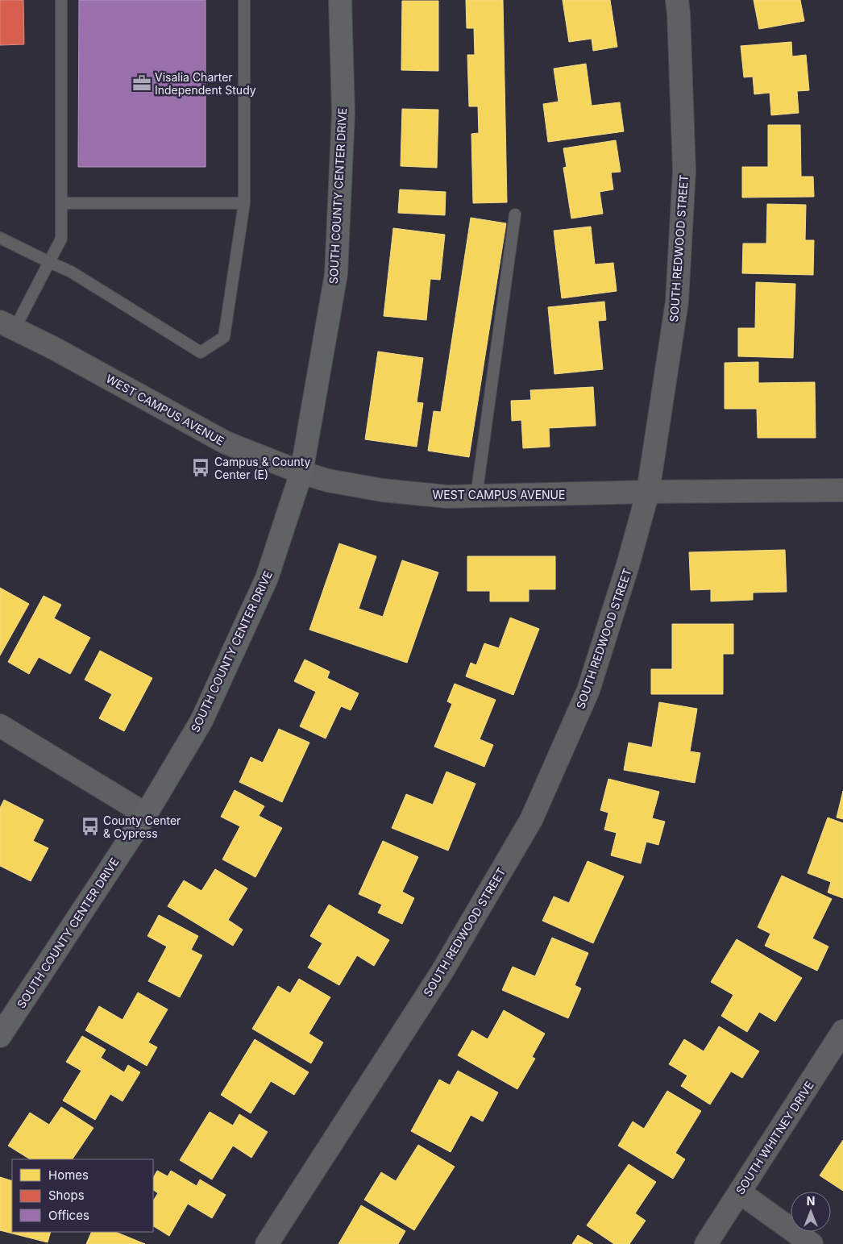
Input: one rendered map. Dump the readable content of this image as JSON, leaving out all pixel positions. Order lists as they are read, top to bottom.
{
  "streets": {
    "street": [
      "SOUTH COUNTY CENTER DRIVE",
      "SOUTH REDWOOD STREET",
      "WEST CAMPUS AVENUE",
      "SOUTH WHITNEY DRIVE"
    ]
  },
  "crossings": [
    ["SOUTH COUNTY CENTER DRIVE", "WEST CAMPUS AVENUE"],
    ["SOUTH REDWOOD STREET", "WEST CAMPUS AVENUE"]
  ],
  "places": {
    "office": ["Visalia Charter Independent Study"],
    "bus stop": ["Campus & County Center (E)", "County Center & Cypress"]
  },
  "legend": ["Homes", "Shops", "Offices"],
  "north": "top"
}
